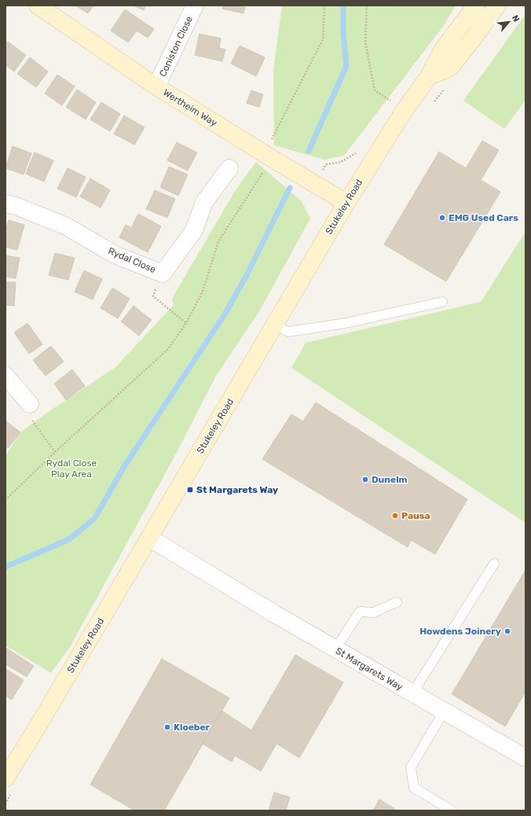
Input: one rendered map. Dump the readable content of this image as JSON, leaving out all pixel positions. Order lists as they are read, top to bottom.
{
  "streets": {
    "main road": ["Wertheim Way", "Stukeley Road"],
    "street": ["Coniston Close", "Rydal Close", "St Margarets Way"]
  },
  "crossings": [
    ["Coniston Close", "Wertheim Way"],
    ["Wertheim Way", "Stukeley Road"],
    ["Stukeley Road", "St Margarets Way"]
  ],
  "parks": ["Rydal Close Play Area"],
  "places": {
    "other": [
      "EMG Used Cars",
      "Dunelm",
      "Pausa",
      "Howdens Joinery",
      "Kloeber"
    ],
    "transit": ["St Margarets Way"]
  },
  "north": "top right"
}
